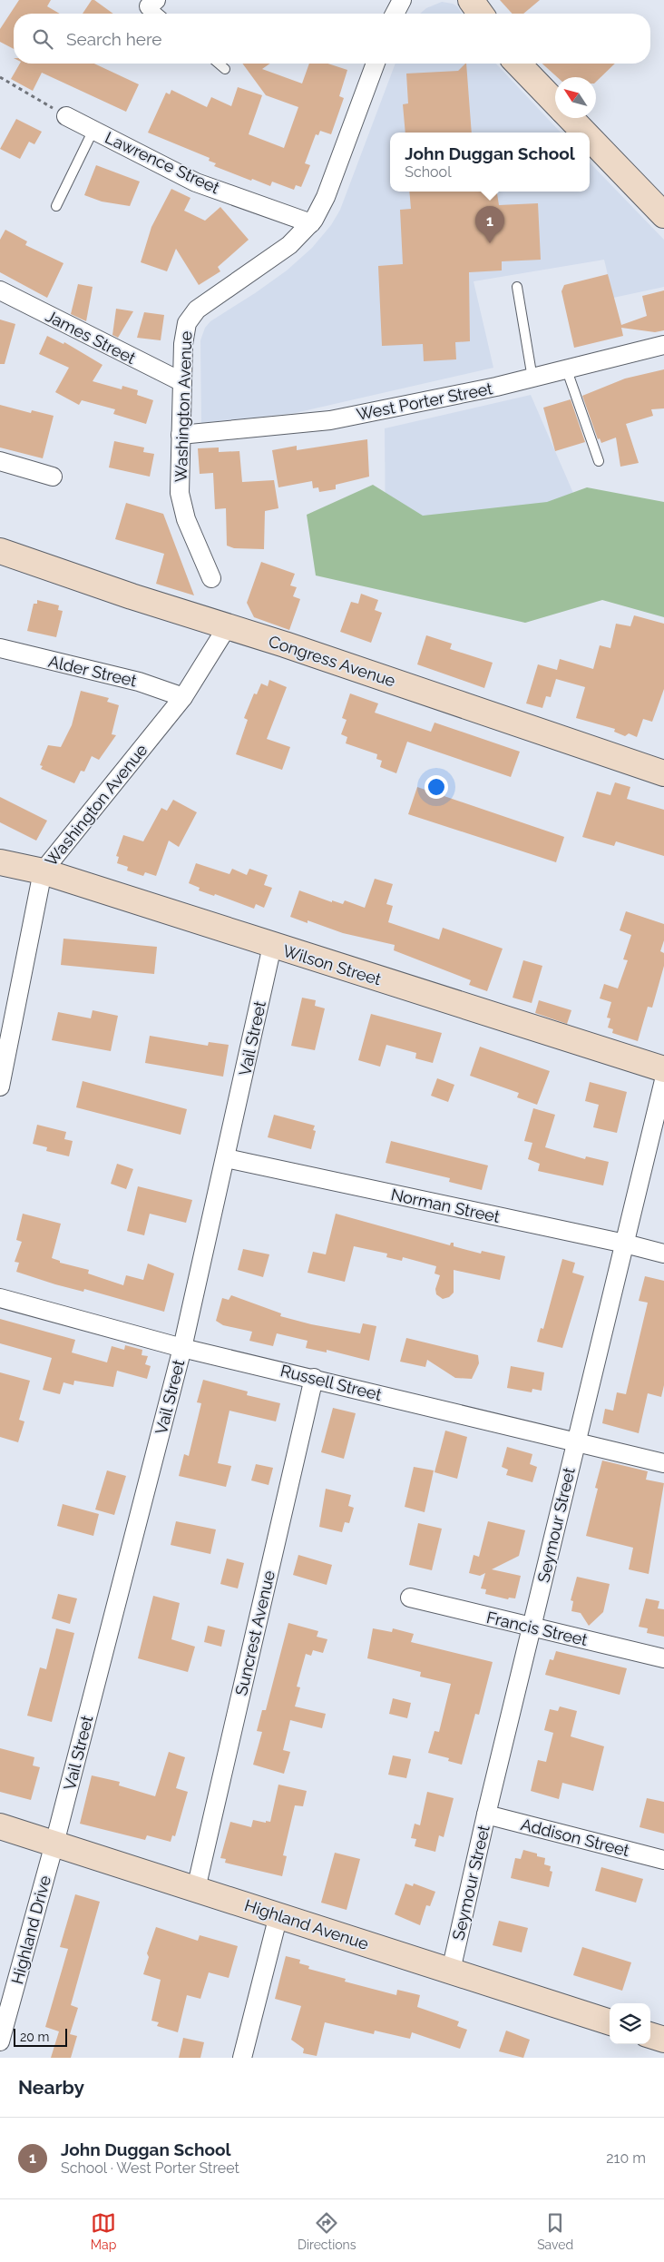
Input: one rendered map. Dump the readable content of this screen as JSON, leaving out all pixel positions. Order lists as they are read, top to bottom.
{
  "streets": {
    "street": [
      "Lawrence Street",
      "James Street",
      "West Porter Street",
      "Washington Avenue",
      "Congress Avenue",
      "Alder Street",
      "Wilson Street",
      "Vail Street",
      "Norman Street",
      "Russell Street",
      "Seymour Street",
      "Francis Street",
      "Suncrest Avenue",
      "Addison Street",
      "Highland Avenue",
      "Highland Drive"
    ]
  },
  "crossings": [
    ["Lawrence Street", "Washington Avenue"],
    ["James Street", "Washington Avenue"],
    ["West Porter Street", "Washington Avenue"],
    ["Washington Avenue", "Congress Avenue"],
    ["Washington Avenue", "Alder Street"],
    ["Washington Avenue", "Wilson Street"],
    ["Wilson Street", "Vail Street"],
    ["Vail Street", "Norman Street"],
    ["Vail Street", "Russell Street"],
    ["Vail Street", "Highland Avenue"],
    ["Vail Street", "Highland Drive"],
    ["Norman Street", "Seymour Street"],
    ["Russell Street", "Seymour Street"],
    ["Russell Street", "Suncrest Avenue"],
    ["Seymour Street", "Francis Street"],
    ["Seymour Street", "Addison Street"],
    ["Seymour Street", "Highland Avenue"],
    ["Suncrest Avenue", "Highland Avenue"],
    ["Highland Avenue", "Highland Drive"]
  ],
  "scale_bar": "20 m",
  "north": "top left",
  "page": {
    "search": "Search here",
    "popup": ["John Duggan School", "School"],
    "pins": "1",
    "scale": "20 m",
    "heading": "Nearby",
    "list": [
      {
        "mark": "1",
        "name": "John Duggan School",
        "note": "School · West Porter Street",
        "value": "210 m"
      }
    ],
    "nav": ["Map", "Directions", "Saved"]
  }
}
